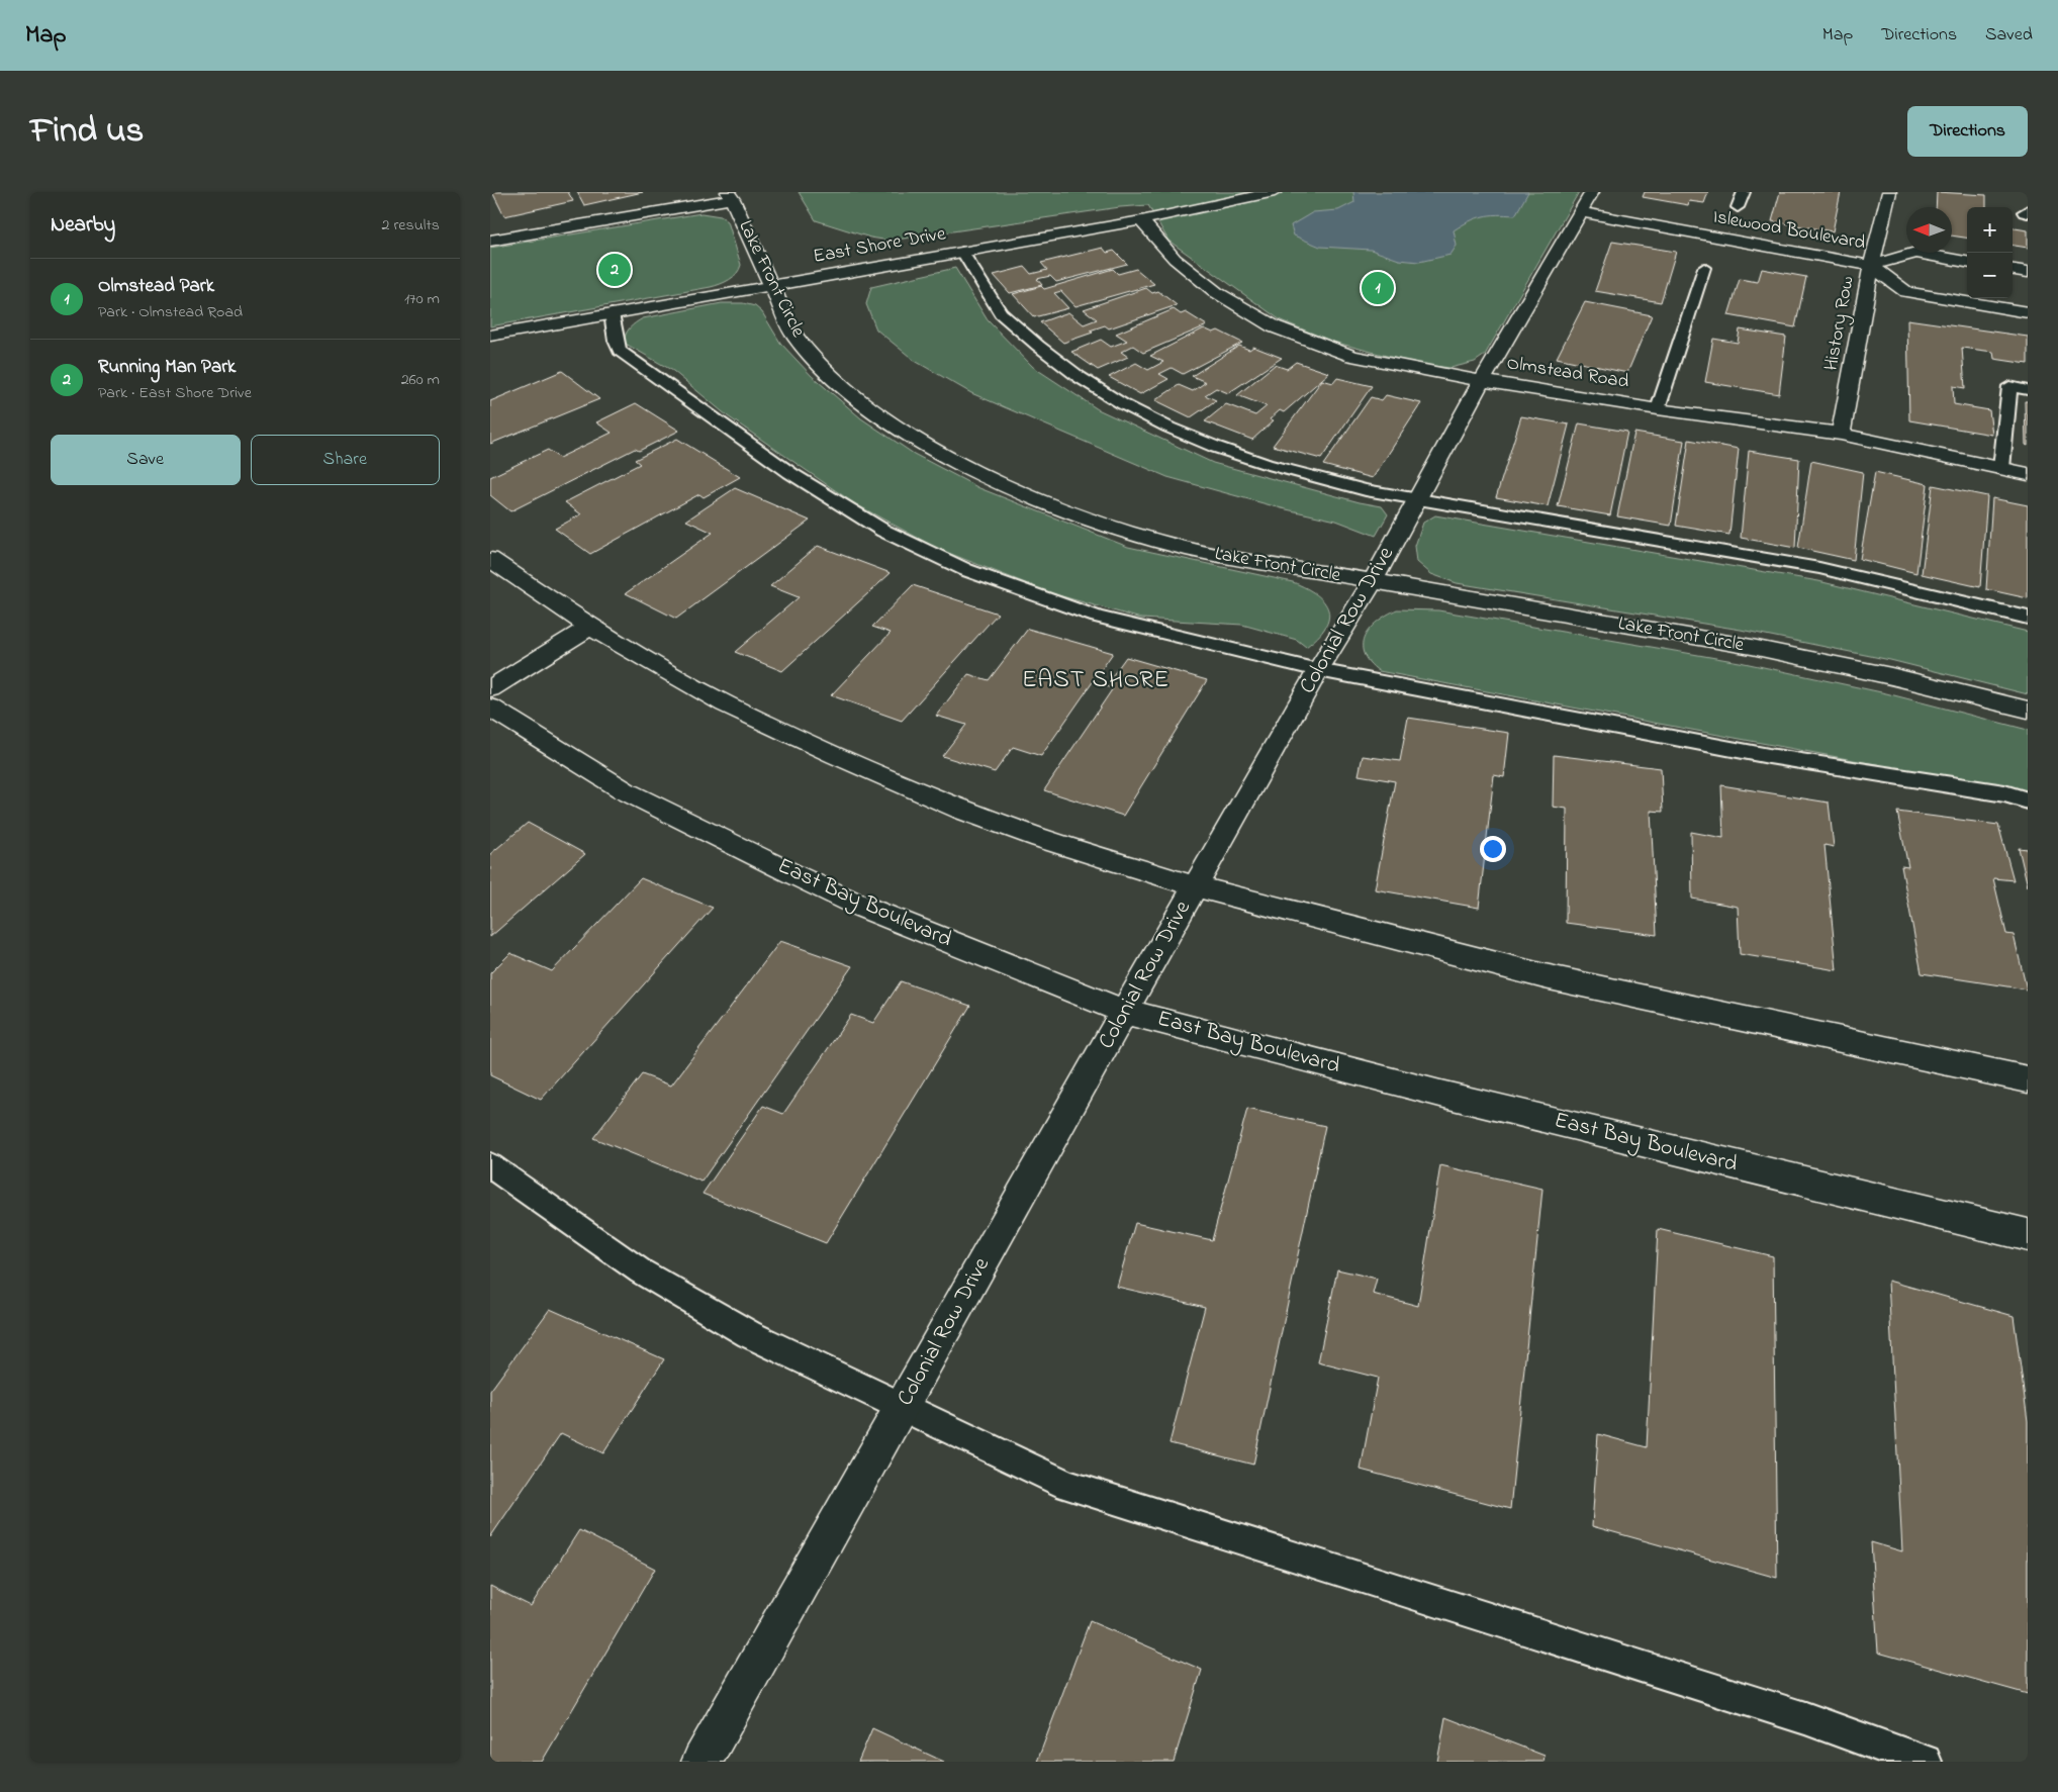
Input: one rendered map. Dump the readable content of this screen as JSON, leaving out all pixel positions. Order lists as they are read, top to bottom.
{
  "streets": {
    "street": [
      "Islewood Boulevard",
      "East Shore Drive",
      "Lake Front Circle",
      "History Row",
      "Olmstead Road",
      "Colonial Row Drive",
      "East Bay Boulevard"
    ]
  },
  "crossings": [
    ["Islewood Boulevard", "History Row"],
    ["Islewood Boulevard", "Colonial Row Drive"],
    ["East Shore Drive", "Lake Front Circle"],
    ["East Shore Drive", "Olmstead Road"],
    ["Lake Front Circle", "Colonial Row Drive"],
    ["History Row", "Olmstead Road"],
    ["Olmstead Road", "Colonial Row Drive"],
    ["Colonial Row Drive", "East Bay Boulevard"]
  ],
  "districts": ["EAST SHORE"],
  "north": "left",
  "page": {
    "header": "Map",
    "nav": ["Map", "Directions", "Saved"],
    "title": "Find us",
    "buttons": [
      "Directions",
      ["Save", "Share"]
    ],
    "heading": ["Nearby", "2 results"],
    "map_buttons": ["+", "−"],
    "pins": ["2", "1"],
    "list": [
      {
        "mark": "1",
        "name": "Olmstead Park",
        "note": "Park · Olmstead Road",
        "value": "170 m"
      },
      {
        "mark": "2",
        "name": "Running Man Park",
        "note": "Park · East Shore Drive",
        "value": "260 m"
      }
    ]
  }
}
